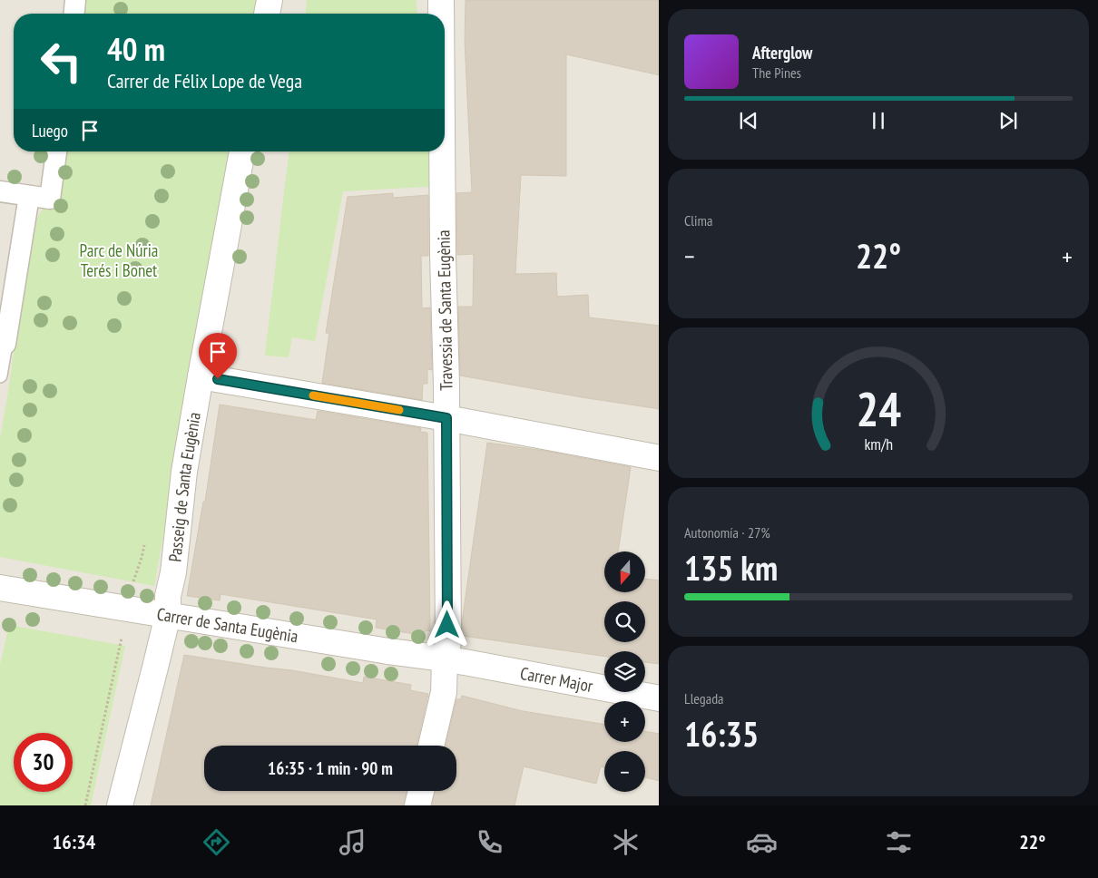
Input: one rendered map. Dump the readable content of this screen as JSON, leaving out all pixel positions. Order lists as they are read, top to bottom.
{
  "streets": {
    "street": [
      "Travessia de Santa Eugènia",
      "Passeig de Santa Eugènia",
      "Carrer de Santa Eugènia",
      "Carrer Major"
    ]
  },
  "crossings": [
    ["Travessia de Santa Eugènia", "Carrer de Santa Eugènia"],
    ["Travessia de Santa Eugènia", "Carrer Major"],
    ["Passeig de Santa Eugènia", "Carrer de Santa Eugènia"],
    ["Carrer de Santa Eugènia", "Carrer Major"]
  ],
  "parks": ["Parc de Núria Terés i Bonet"],
  "north": "bottom",
  "page": {
    "turn": ["40 m", "Carrer de Félix Lope de Vega"],
    "song": ["Afterglow", "The Pines"],
    "then": "Luego",
    "tile": [
      "Clima",
      ["Autonomía · 27%", "135 km"],
      ["Llegada", "16:35"]
    ],
    "heat": ["−", "22°", "+"],
    "map_buttons": ["+", "−"],
    "limit": "30",
    "trip": "16:35 · 1 min · 90 m",
    "tabs": ["16:34", "22°"],
    "gauge": ["24", "km/h"]
  }
}
